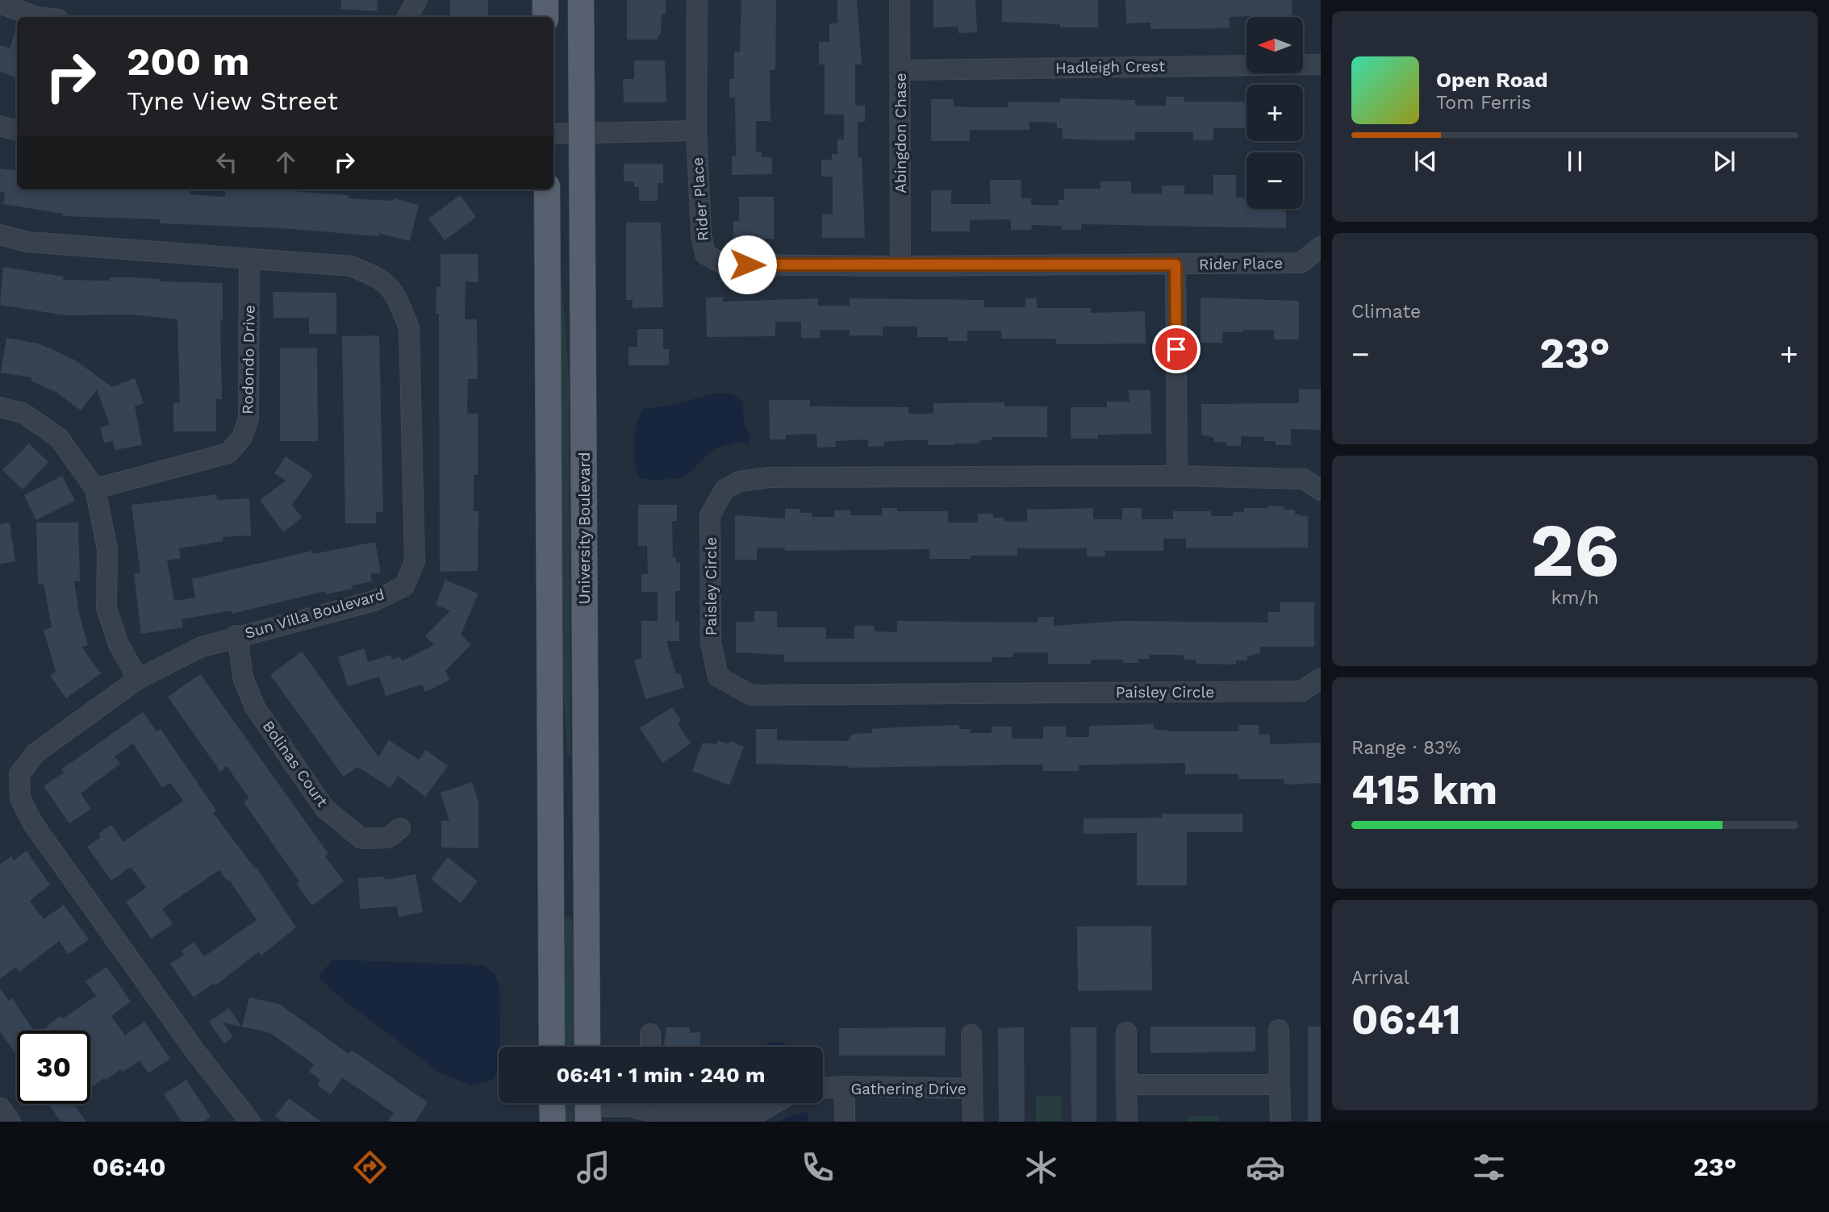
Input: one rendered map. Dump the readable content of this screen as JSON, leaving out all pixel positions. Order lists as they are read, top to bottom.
{
  "streets": {
    "main road": ["University Boulevard"],
    "street": [
      "Hadleigh Crest",
      "Abingdon Chase",
      "Rider Place",
      "Rodondo Drive",
      "Paisley Circle",
      "Sun Villa Boulevard",
      "Bolinas Court",
      "Gathering Drive"
    ]
  },
  "crossings": [
    ["Hadleigh Crest", "Abingdon Chase"],
    ["Abingdon Chase", "Rider Place"],
    ["Rodondo Drive", "Sun Villa Boulevard"],
    ["Sun Villa Boulevard", "Bolinas Court"]
  ],
  "north": "left",
  "page": {
    "map_buttons": ["+", "−"],
    "turn": ["200 m", "Tyne View Street"],
    "song": ["Open Road", "Tom Ferris"],
    "tile": [
      "Climate",
      ["26", "km/h"],
      ["Range · 83%", "415 km"],
      ["Arrival", "06:41"]
    ],
    "heat": ["−", "23°", "+"],
    "limit": "30",
    "trip": "06:41 · 1 min · 240 m",
    "tabs": ["06:40", "23°"]
  }
}
